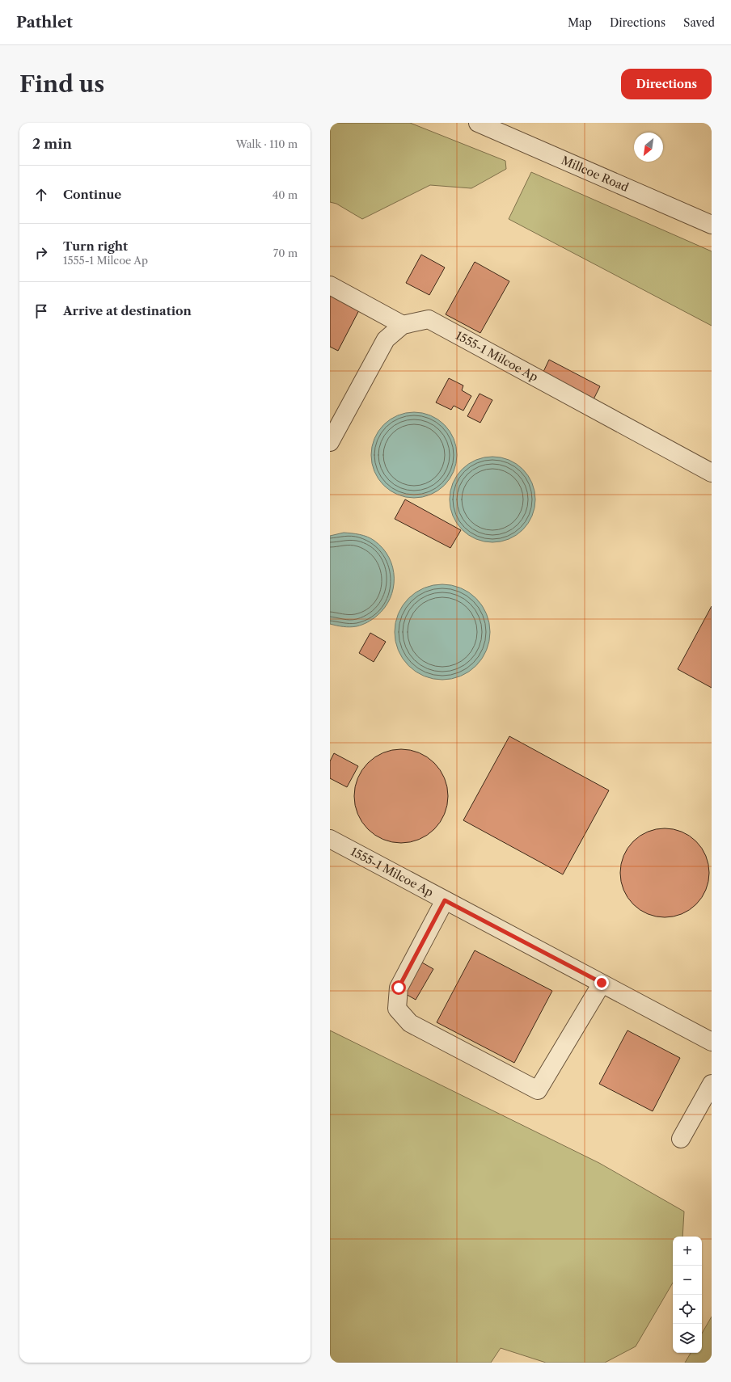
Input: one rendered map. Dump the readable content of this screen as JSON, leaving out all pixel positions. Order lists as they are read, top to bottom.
{
  "streets": {
    "street": ["Millcoe Road", "1555-1 Milcoe Ap"]
  },
  "north": "bottom left",
  "page": {
    "header": "Pathlet",
    "nav": ["Map", "Directions", "Saved"],
    "buttons": "Directions",
    "title": "Find us",
    "heading": ["2 min", "Walk · 110 m"],
    "list": [
      ["Continue", "40 m"],
      ["Turn right", "1555-1 Milcoe Ap", "70 m"],
      "Arrive at destination"
    ],
    "map_buttons": ["+", "−"]
  }
}
